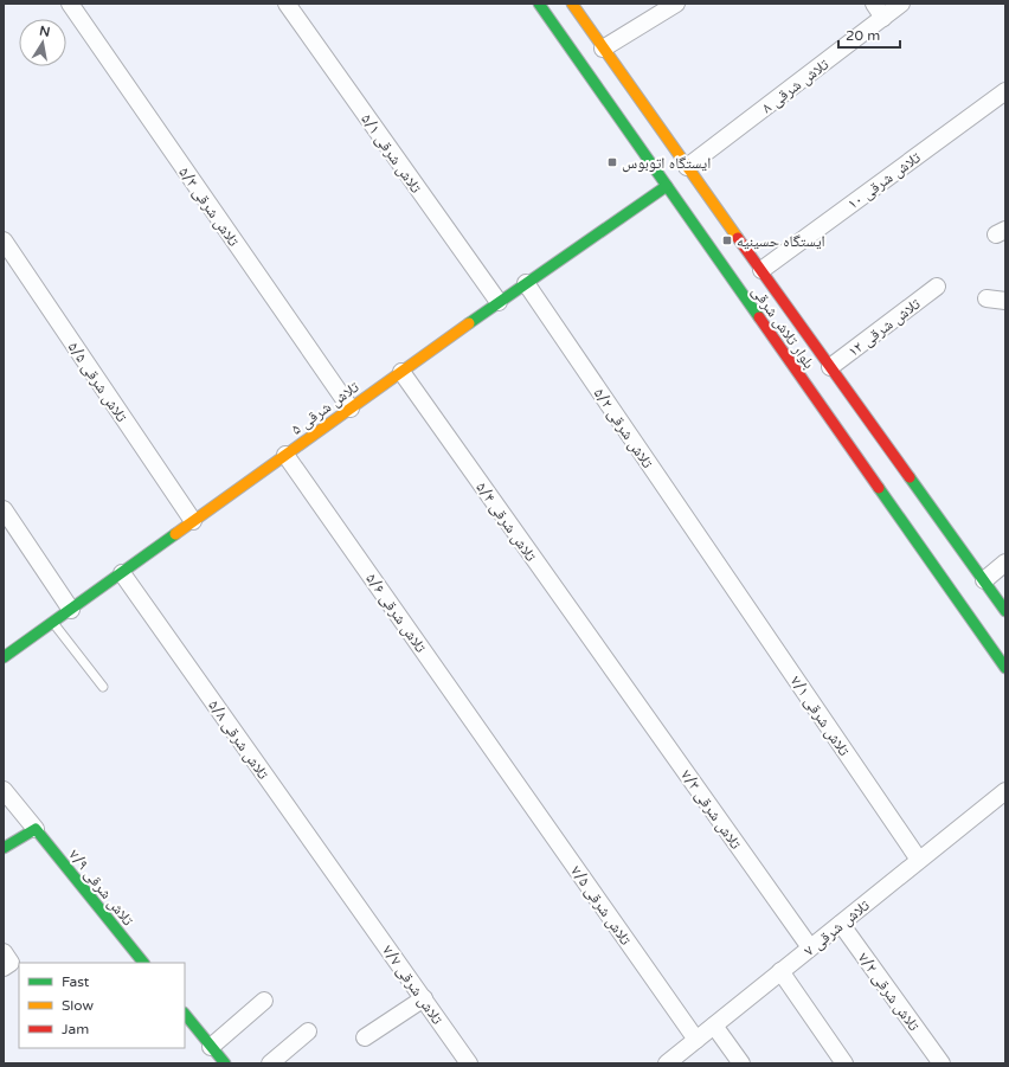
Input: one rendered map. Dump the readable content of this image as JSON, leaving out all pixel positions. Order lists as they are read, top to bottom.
{
  "streets": {
    "main road": ["بلوار تلاش شرقی", "۵ تلاش شرقی", "۷/۹ تلاش شرقی"],
    "street": [
      "۸ تلاش شرقی",
      "۵/۱ تلاش شرقی",
      "تلاش شرقی ۱۰",
      "۵/۳ تلاش شرقی",
      "تلاش شرقی ۱۲",
      "۵/۵ تلاش شرقی",
      "۵/۲ تلاش شرقی",
      "۵/۴ تلاش شرقی",
      "۵/۶ تلاش شرقی",
      "۷/۱ تلاش شرقی",
      "۵/۸ تلاش شرقی",
      "۷/۳ تلاش شرقی",
      "۷/۵ تلاش شرقی",
      "۷ تلاش شرقی",
      "۷/۷ تلاش شرقی",
      "۷/۲ تلاش شرقی"
    ]
  },
  "crossings": [
    ["۸ تلاش شرقی", "بلوار تلاش شرقی"],
    ["۵/۱ تلاش شرقی", "۵ تلاش شرقی"],
    ["تلاش شرقی ۱۰", "بلوار تلاش شرقی"],
    ["۵/۳ تلاش شرقی", "۵ تلاش شرقی"],
    ["بلوار تلاش شرقی", "تلاش شرقی ۱۲"],
    ["بلوار تلاش شرقی", "۵ تلاش شرقی"],
    ["۵/۵ تلاش شرقی", "۵ تلاش شرقی"],
    ["۵ تلاش شرقی", "۵/۲ تلاش شرقی"],
    ["۵ تلاش شرقی", "۵/۴ تلاش شرقی"],
    ["۵ تلاش شرقی", "۵/۶ تلاش شرقی"],
    ["۵ تلاش شرقی", "۵/۸ تلاش شرقی"],
    ["۵/۲ تلاش شرقی", "۷/۱ تلاش شرقی"],
    ["۵/۴ تلاش شرقی", "۷/۳ تلاش شرقی"],
    ["۵/۶ تلاش شرقی", "۷/۵ تلاش شرقی"],
    ["۷/۱ تلاش شرقی", "۷ تلاش شرقی"],
    ["۵/۸ تلاش شرقی", "۷/۷ تلاش شرقی"],
    ["۷/۳ تلاش شرقی", "۷ تلاش شرقی"],
    ["۷/۵ تلاش شرقی", "۷ تلاش شرقی"],
    ["۷ تلاش شرقی", "۷/۲ تلاش شرقی"]
  ],
  "places": {
    "transit": ["ایستگاه اتوبوس", "ایستگاه حسینیه"]
  },
  "legend": ["Fast", "Slow", "Jam"],
  "scale_bar": "20 m",
  "north": "top"
}
